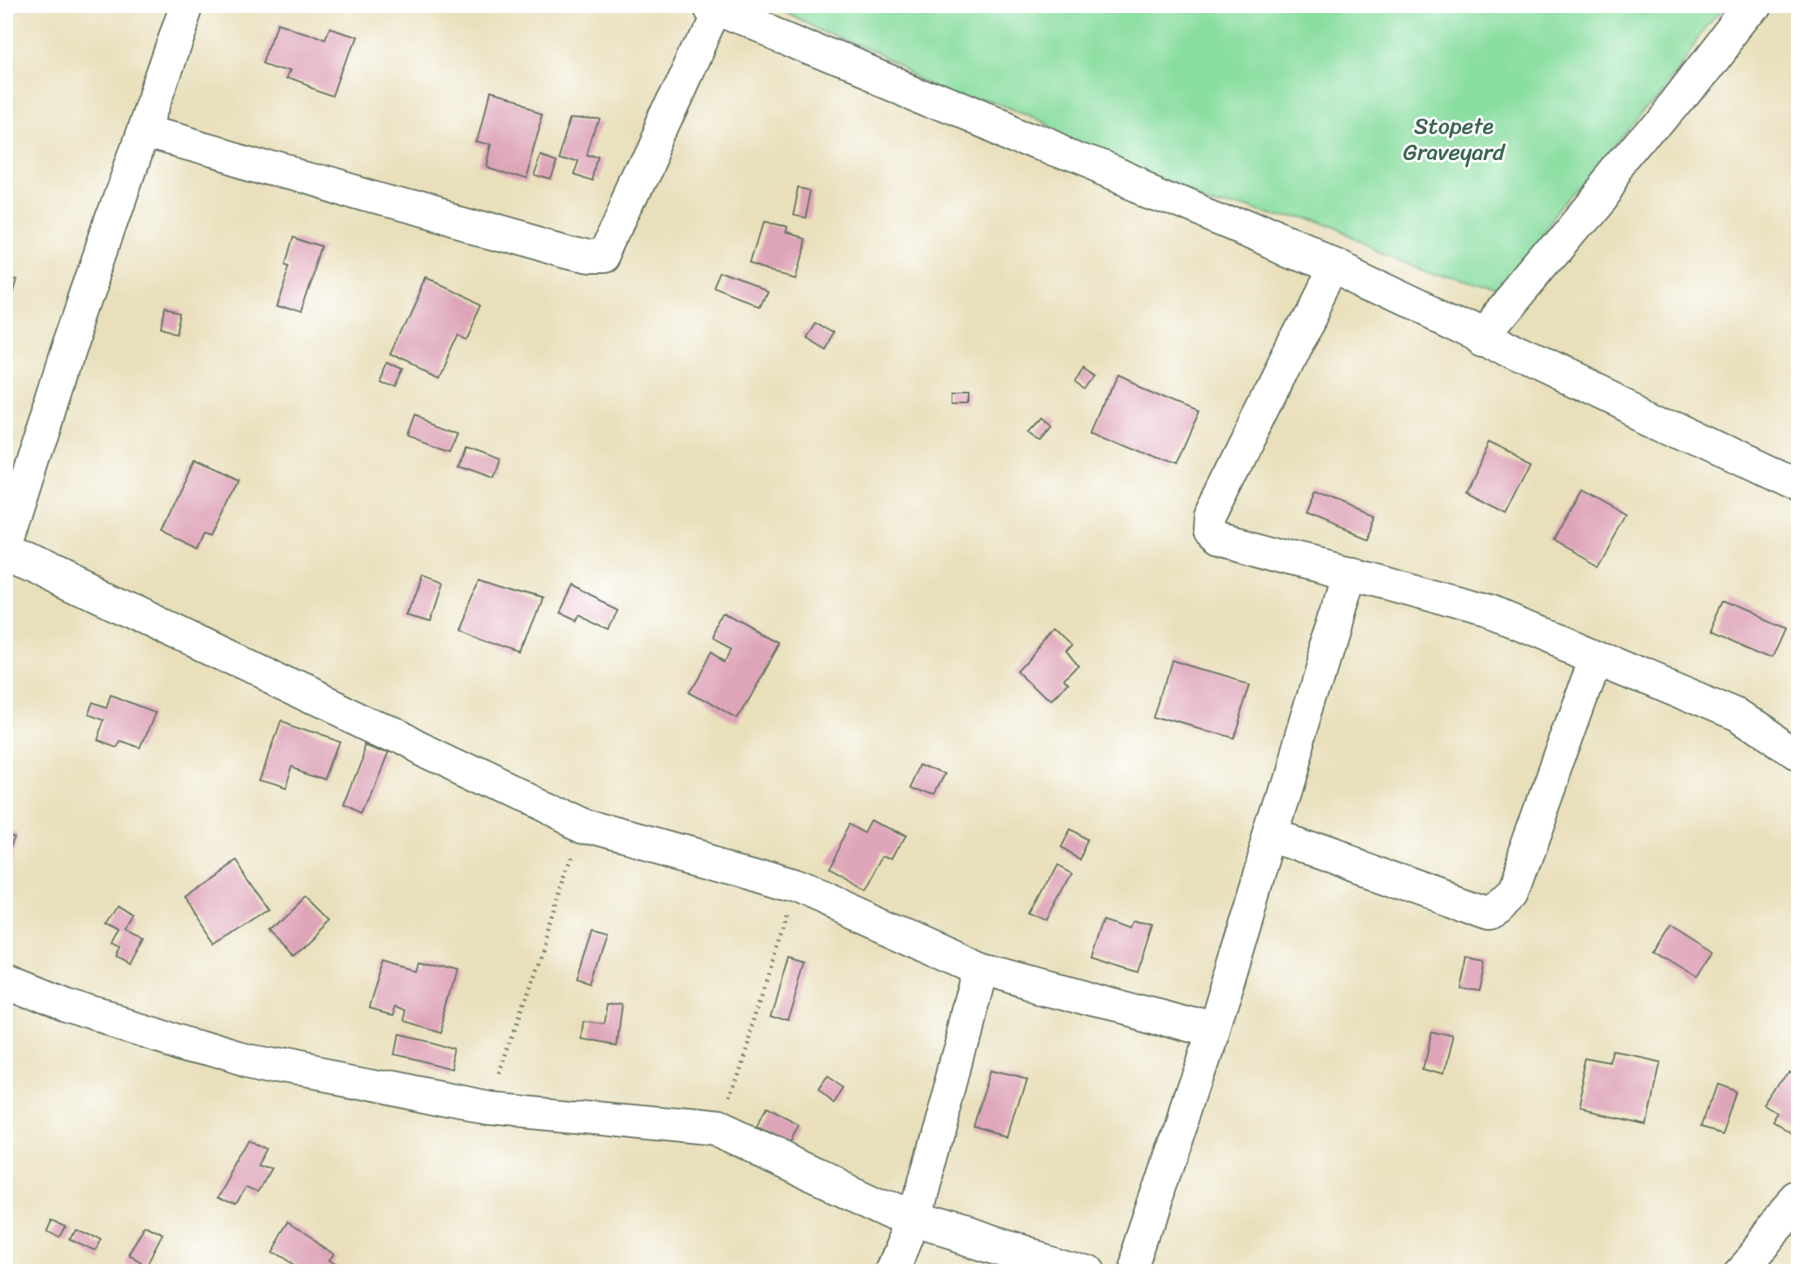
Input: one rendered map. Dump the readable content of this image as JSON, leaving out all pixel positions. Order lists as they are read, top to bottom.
{
  "parks": ["Stopete Graveyard"]
}
